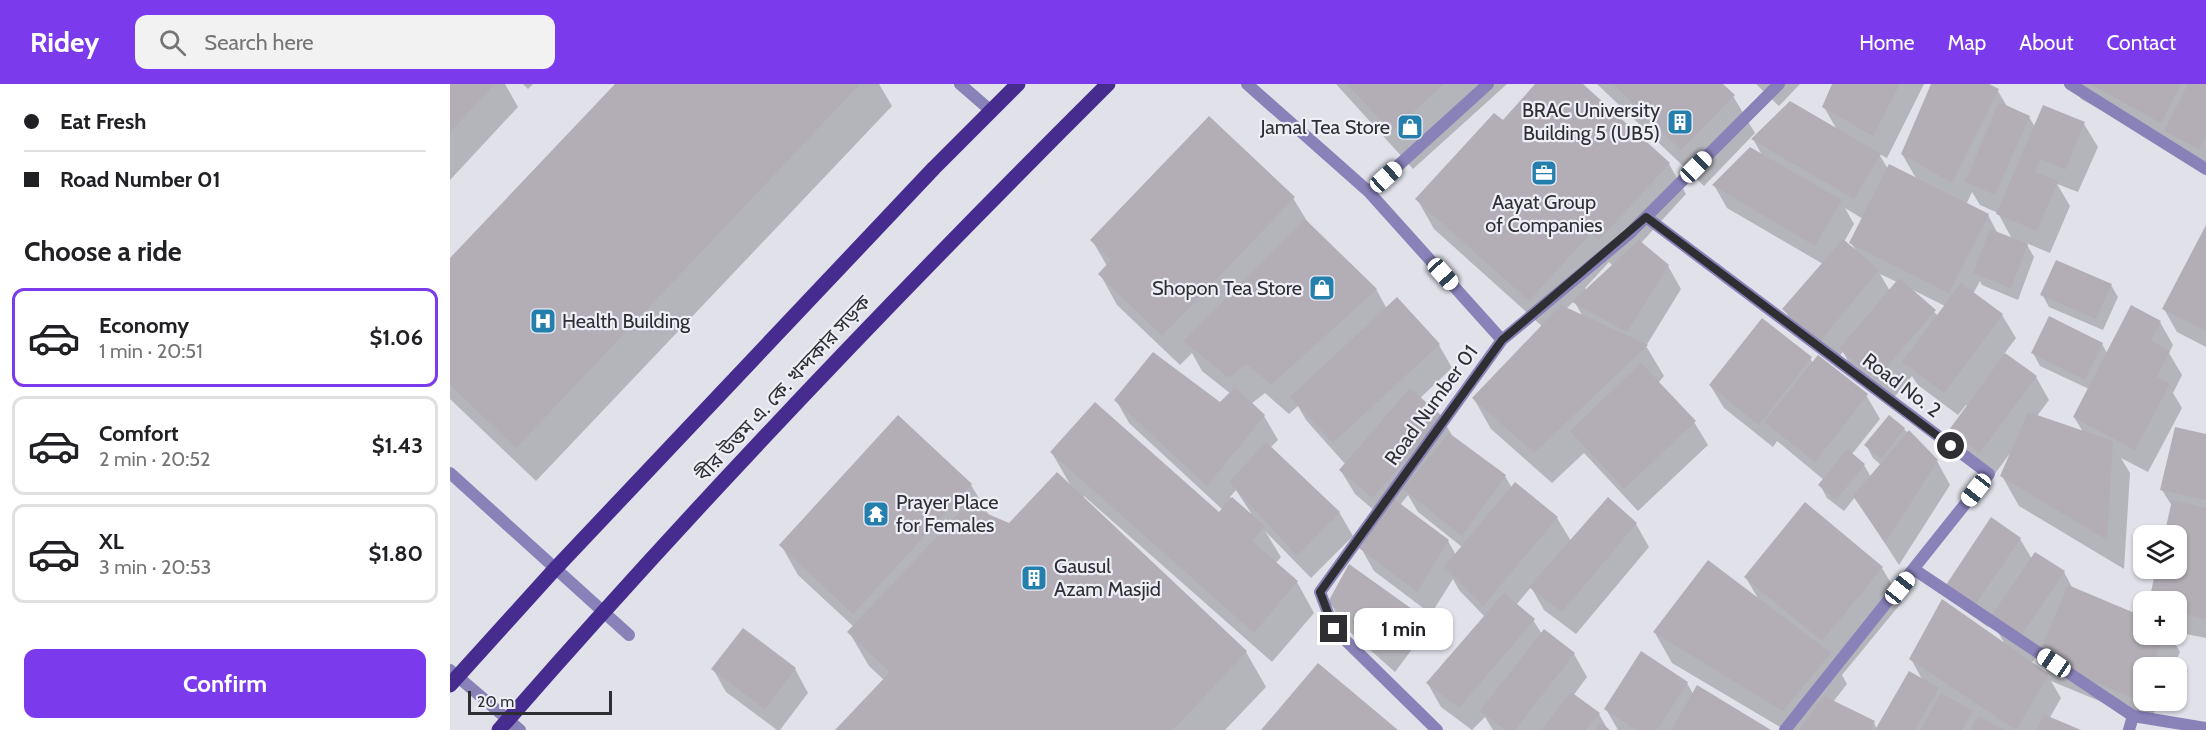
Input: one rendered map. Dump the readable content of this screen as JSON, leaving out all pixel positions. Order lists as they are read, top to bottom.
{
  "streets": {
    "main road": ["বীর উত্তম এ. কে. খন্দকার সড়ক"],
    "street": ["Road No. 2", "Road Number 01"]
  },
  "crossings": [
    ["Road No. 2", "Road Number 01"]
  ],
  "places": {
    "building": ["BRAC University Building 5 (UB5)", "Gausul Azam Masjid"],
    "shop": ["Jamal Tea Store", "Shopon Tea Store"],
    "office": ["Aayat Group of Companies"],
    "hospital": ["Health Building"],
    "temple": ["Prayer Place for Females"]
  },
  "scale_bar": "20 m",
  "page": {
    "header": "Ridey",
    "search": "Search here",
    "nav": [
      "Home",
      "Map",
      "About",
      "Contact"
    ],
    "banner": ["Eat Fresh", "Road Number 01"],
    "heading": "Choose a ride",
    "list": [
      {
        "name": "Economy",
        "note": "1 min · 20:51",
        "value": "$1.06"
      },
      {
        "name": "Comfort",
        "note": "2 min · 20:52",
        "value": "$1.43"
      },
      {
        "name": "XL",
        "note": "3 min · 20:53",
        "value": "$1.80"
      }
    ],
    "map_buttons": ["+", "−"],
    "bubble": "1 min",
    "buttons": "Confirm",
    "scale": "20 m"
  }
}
